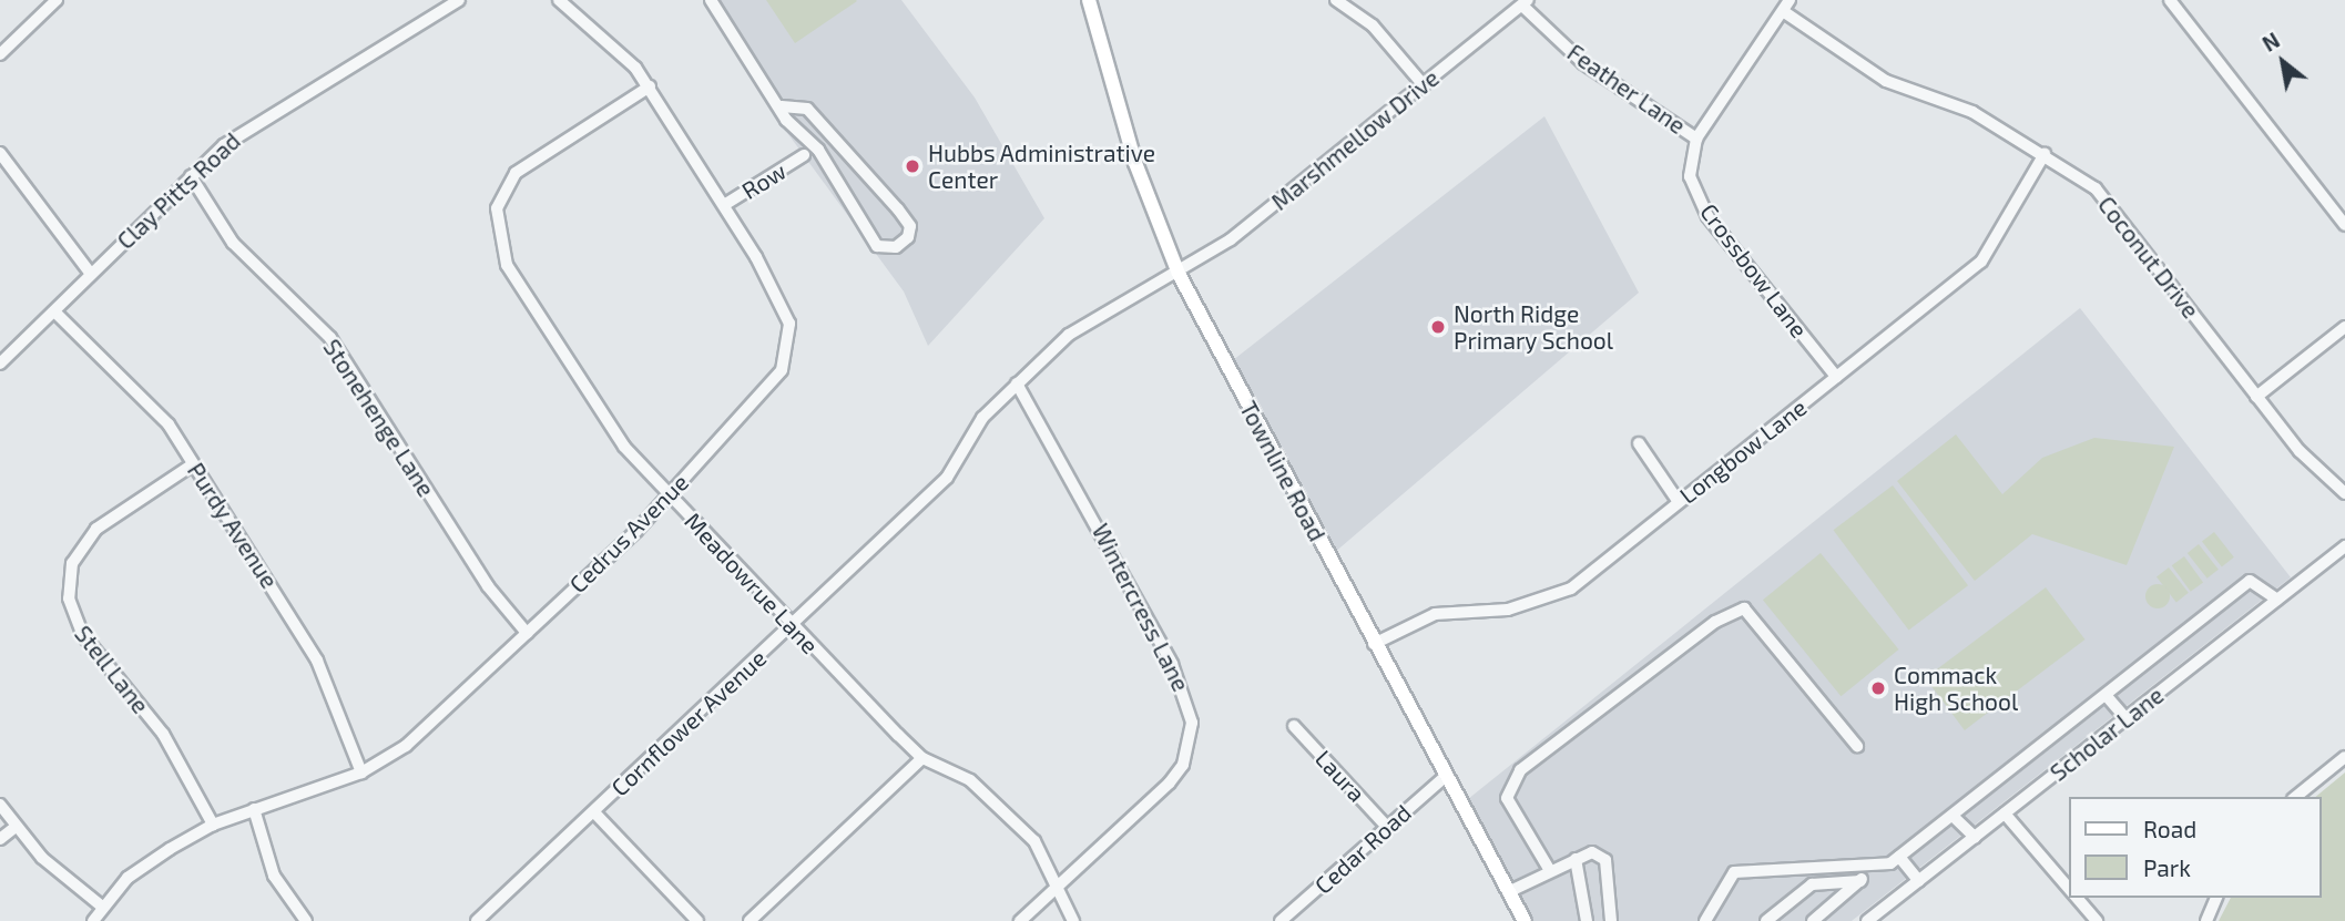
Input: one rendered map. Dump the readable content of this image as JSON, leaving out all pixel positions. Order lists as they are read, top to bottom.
{
  "streets": {
    "main road": ["Townline Road"],
    "street": [
      "Feather Lane",
      "Marshmellow Drive",
      "Row",
      "Clay Pitts Road",
      "Coconut Drive",
      "Crossbow Lane",
      "Stonehenge Lane",
      "Longbow Lane",
      "Purdy Avenue",
      "Cedrus Avenue",
      "Meadowrue Lane",
      "Wintercress Lane",
      "Stell Lane",
      "Cornflower Avenue",
      "Scholar Lane",
      "Laura",
      "Cedar Road"
    ]
  },
  "crossings": [
    ["Feather Lane", "Marshmellow Drive"],
    ["Feather Lane", "Crossbow Lane"],
    ["Marshmellow Drive", "Townline Road"],
    ["Marshmellow Drive", "Wintercress Lane"],
    ["Marshmellow Drive", "Cornflower Avenue"],
    ["Row", "Cedrus Avenue"],
    ["Clay Pitts Road", "Stonehenge Lane"],
    ["Clay Pitts Road", "Purdy Avenue"],
    ["Coconut Drive", "Crossbow Lane"],
    ["Coconut Drive", "Longbow Lane"],
    ["Crossbow Lane", "Longbow Lane"],
    ["Stonehenge Lane", "Cedrus Avenue"],
    ["Longbow Lane", "Townline Road"],
    ["Townline Road", "Cedar Road"],
    ["Purdy Avenue", "Cedrus Avenue"],
    ["Purdy Avenue", "Stell Lane"],
    ["Cedrus Avenue", "Meadowrue Lane"],
    ["Cedrus Avenue", "Stell Lane"],
    ["Meadowrue Lane", "Wintercress Lane"],
    ["Meadowrue Lane", "Cornflower Avenue"],
    ["Wintercress Lane", "Cornflower Avenue"],
    ["Laura", "Cedar Road"]
  ],
  "places": ["Hubbs Administrative Center", "North Ridge Primary School", "Commack High School"],
  "legend": ["Road", "Park"],
  "north": "top left"
}
